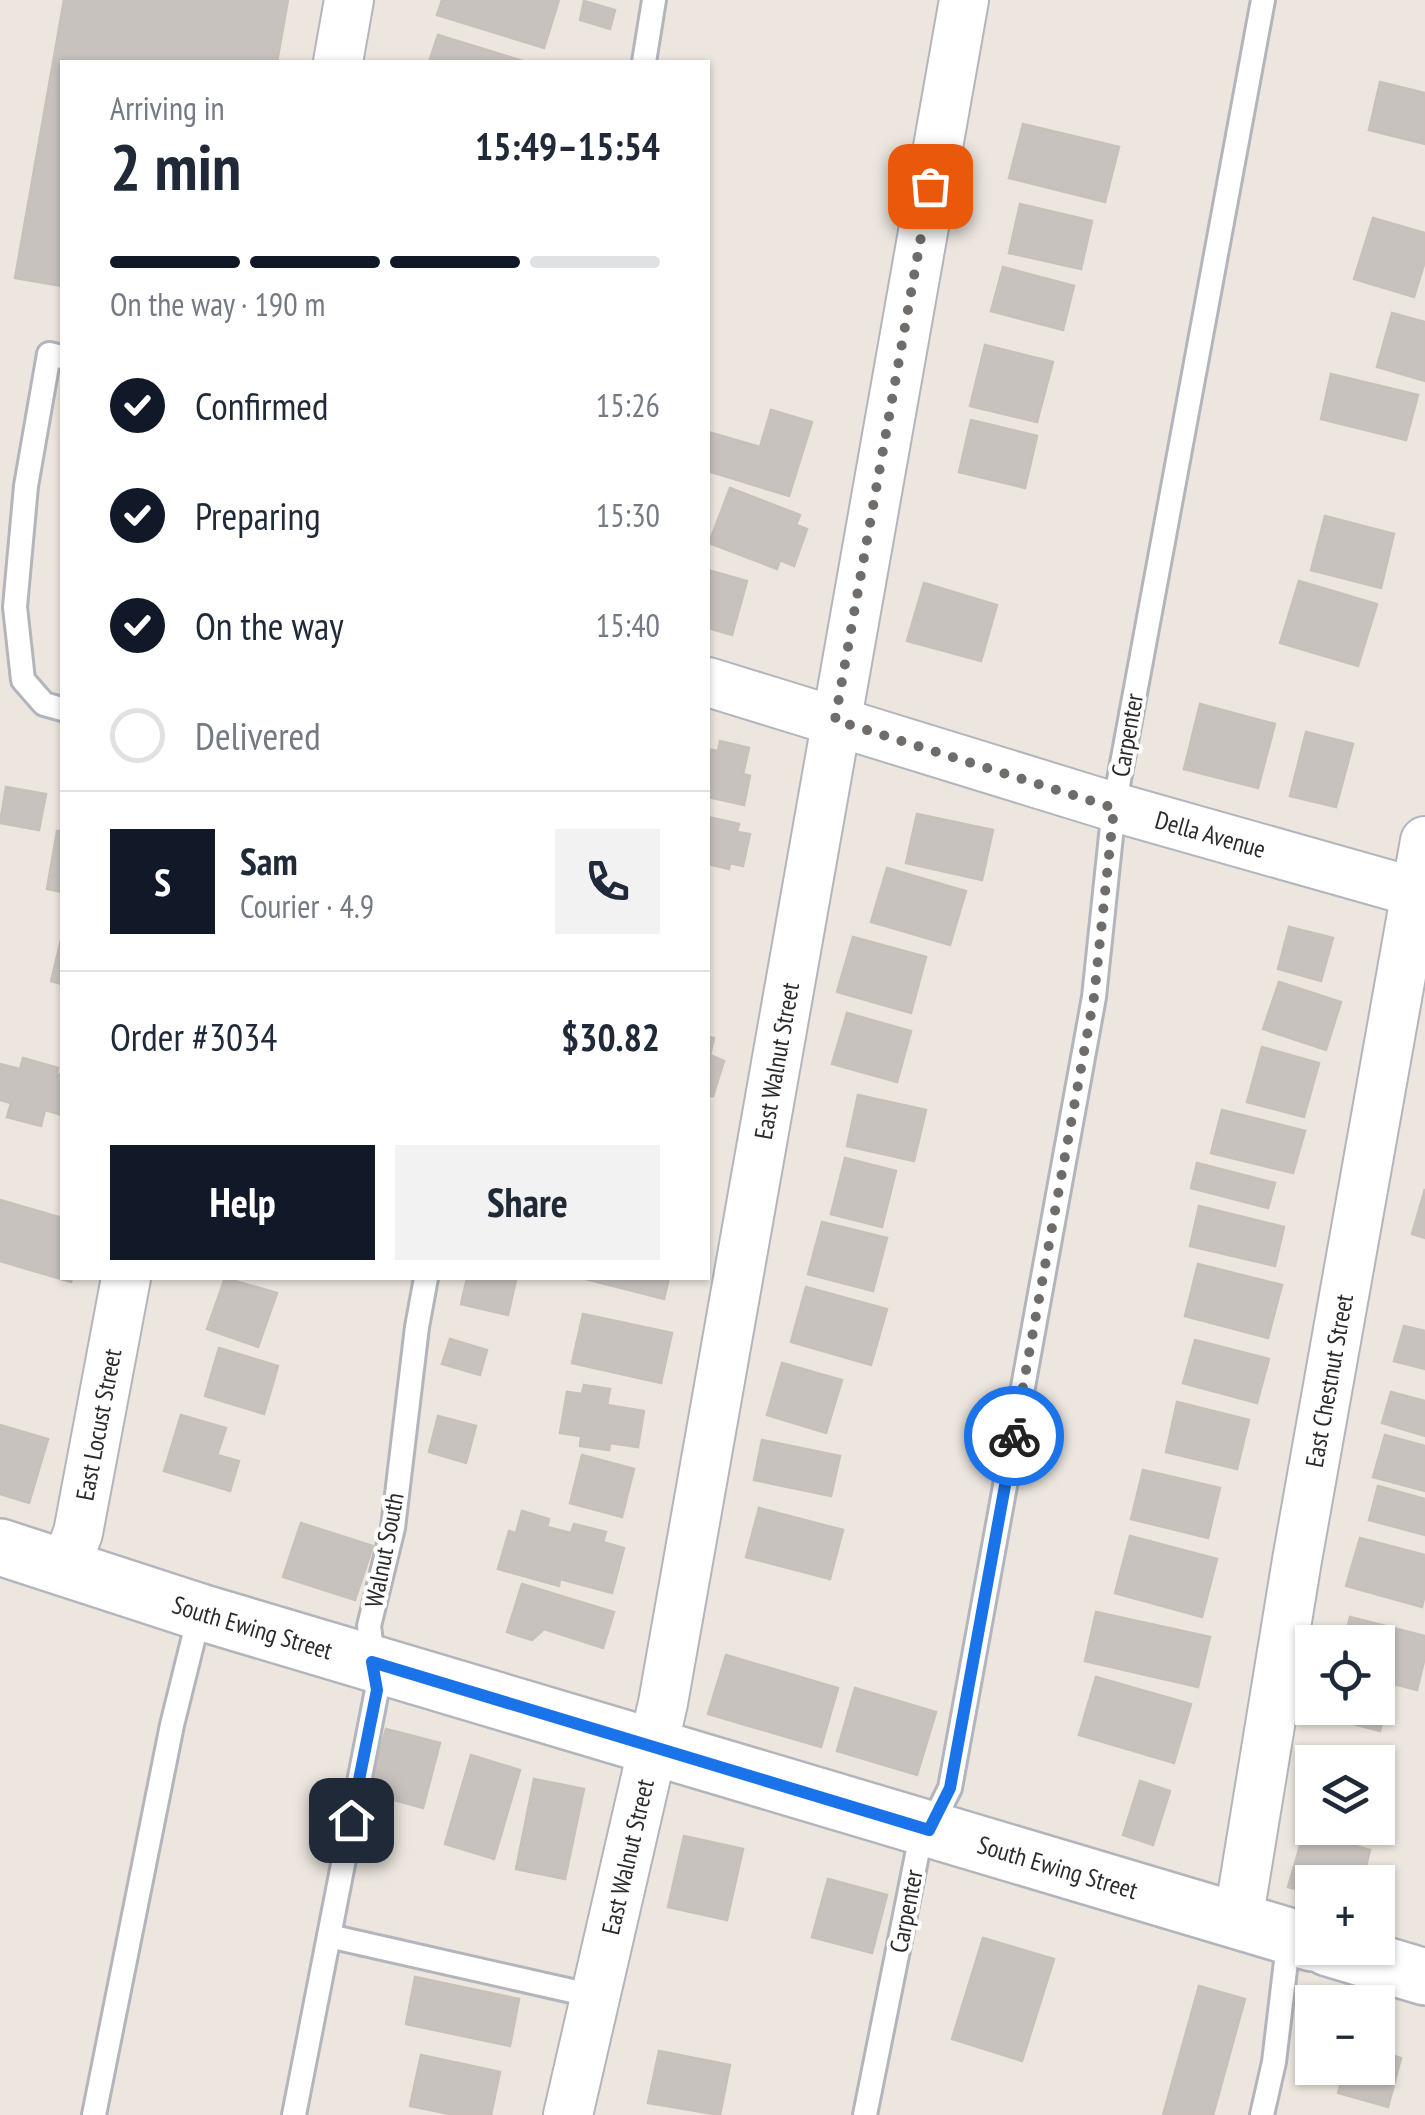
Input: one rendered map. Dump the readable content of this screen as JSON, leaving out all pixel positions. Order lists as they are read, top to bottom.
{
  "streets": {
    "street": [
      "Della Avenue",
      "East Walnut Street",
      "East Chestnut Street",
      "East Locust Street",
      "South Ewing Street"
    ],
    "lane": ["Carpenter", "Walnut South"]
  },
  "crossings": [
    ["Carpenter", "Della Avenue"],
    ["Carpenter", "South Ewing Street"],
    ["Della Avenue", "East Walnut Street"],
    ["Della Avenue", "East Chestnut Street"],
    ["East Walnut Street", "South Ewing Street"],
    ["East Chestnut Street", "South Ewing Street"],
    ["East Locust Street", "South Ewing Street"],
    ["Walnut South", "South Ewing Street"]
  ],
  "page": {
    "heading": ["2 min", "Arriving in", "15:49–15:54"],
    "panel": [
      "Sam",
      "Courier · 4.9",
      "Order #3034",
      "$30.82"
    ],
    "bar": "On the way · 190 m",
    "list": [
      ["Confirmed", "15:26"],
      ["Preparing", "15:30"],
      ["On the way", "15:40"],
      "Delivered"
    ],
    "round": "S",
    "buttons": ["Help", "Share"],
    "map_buttons": ["+", "−"]
  }
}
